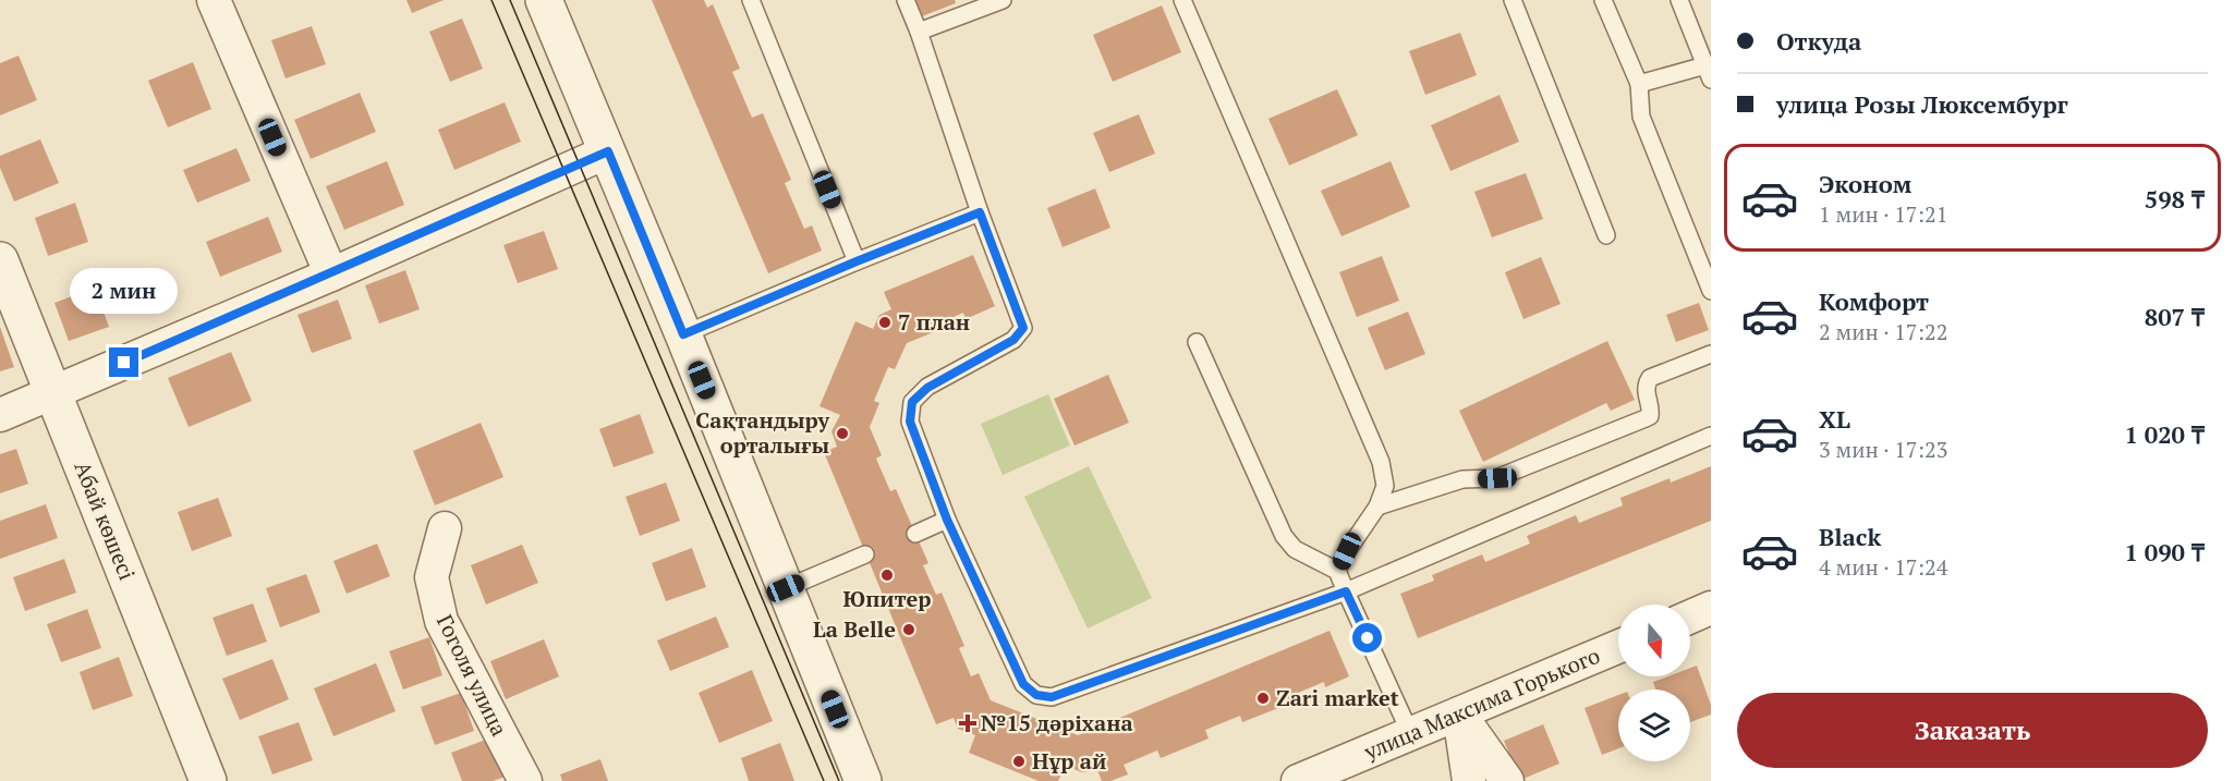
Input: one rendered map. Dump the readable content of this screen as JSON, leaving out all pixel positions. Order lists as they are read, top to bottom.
{
  "streets": {
    "street": ["Абай көшесі", "Гоголя улица", "улица Максима Горького"]
  },
  "places": {
    "other": [
      "7 план",
      "Сақтандыру орталығы",
      "Юпитер",
      "La Belle",
      "Zari market",
      "Нұр ай"
    ],
    "health": ["№15 дәріхана"]
  },
  "north": "bottom",
  "page": {
    "banner": ["Откуда", "улица Розы Люксембург"],
    "list": [
      {
        "name": "Эконом",
        "note": "1 мин · 17:21",
        "value": "598 ₸"
      },
      {
        "name": "Комфорт",
        "note": "2 мин · 17:22",
        "value": "807 ₸"
      },
      {
        "name": "XL",
        "note": "3 мин · 17:23",
        "value": "1 020 ₸"
      },
      {
        "name": "Black",
        "note": "4 мин · 17:24",
        "value": "1 090 ₸"
      }
    ],
    "bubble": "2 мин",
    "buttons": "Заказать"
  }
}
